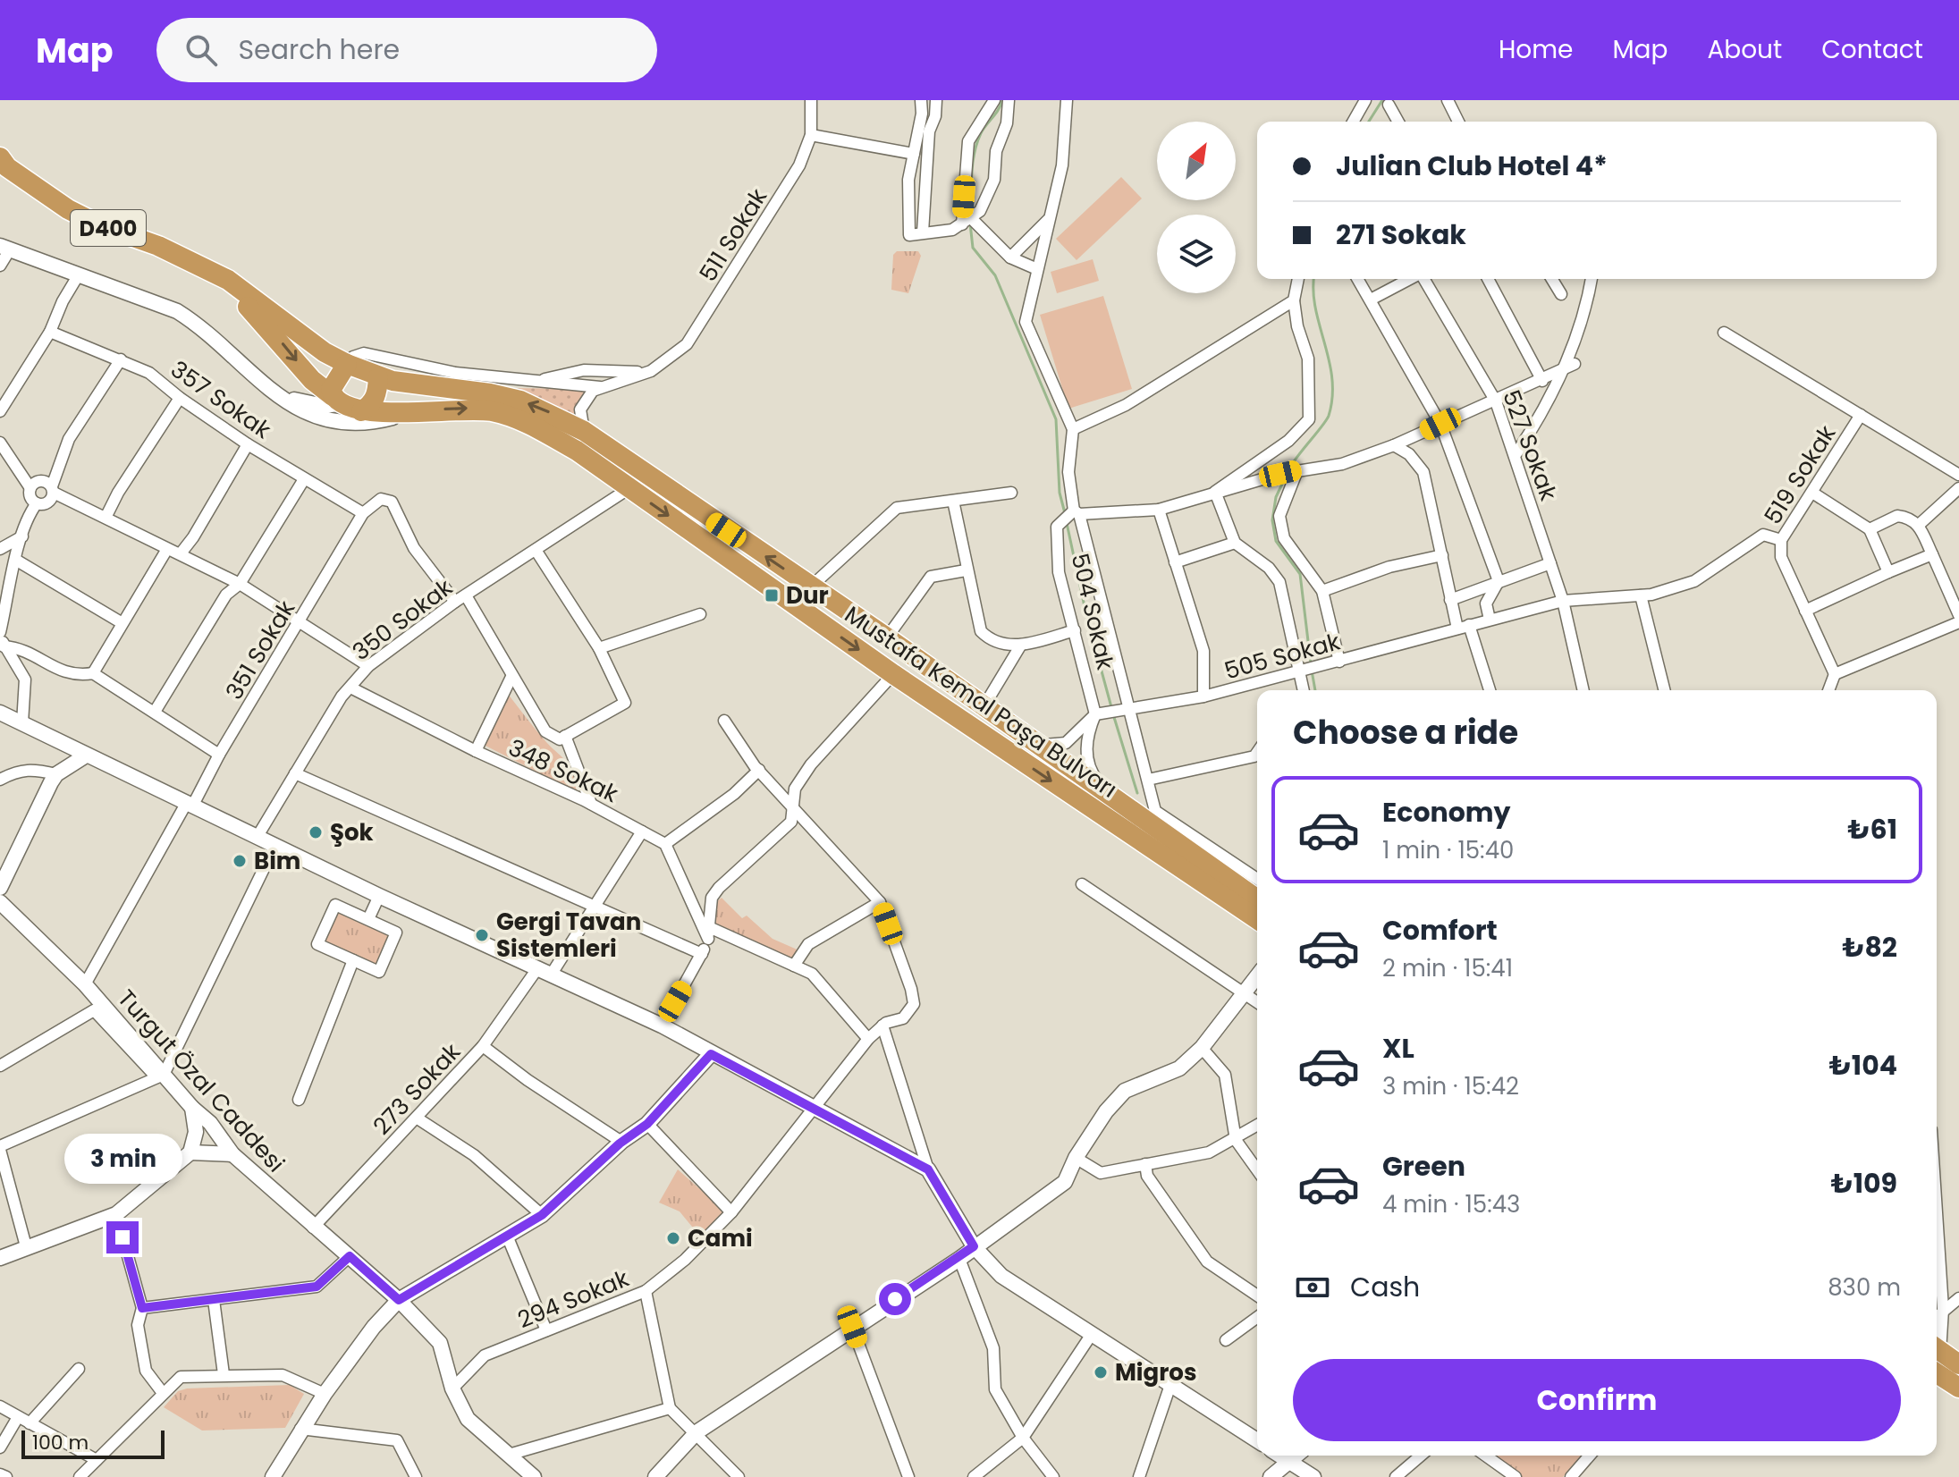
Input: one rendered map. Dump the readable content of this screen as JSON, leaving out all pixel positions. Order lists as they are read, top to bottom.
{
  "streets": {
    "highway": ["D400", "Mustafa Kemal Paşa Bulvarı"],
    "street": [
      "511 Sokak",
      "357 Sokak",
      "527 Sokak",
      "519 Sokak",
      "504 Sokak",
      "350 Sokak",
      "351 Sokak",
      "505 Sokak",
      "348 Sokak",
      "Turgut Özal Caddesi",
      "273 Sokak",
      "294 Sokak"
    ]
  },
  "crossings": [
    ["D400", "511 Sokak"],
    ["D400", "Mustafa Kemal Paşa Bulvarı"],
    ["511 Sokak", "Mustafa Kemal Paşa Bulvarı"],
    ["357 Sokak", "351 Sokak"],
    ["527 Sokak", "505 Sokak"],
    ["519 Sokak", "505 Sokak"],
    ["504 Sokak", "505 Sokak"],
    ["350 Sokak", "Mustafa Kemal Paşa Bulvarı"],
    ["350 Sokak", "348 Sokak"],
    ["351 Sokak", "Turgut Özal Caddesi"],
    ["348 Sokak", "273 Sokak"],
    ["Turgut Özal Caddesi", "273 Sokak"],
    ["Turgut Özal Caddesi", "294 Sokak"]
  ],
  "places": {
    "transit": ["Dur"],
    "other": [
      "Şok",
      "Bim",
      "Gergi Tavan Sistemleri",
      "Cami",
      "Migros"
    ]
  },
  "scale_bar": "100 m",
  "north": "top right",
  "page": {
    "header": "Map",
    "search": "Search here",
    "nav": [
      "Home",
      "Map",
      "About",
      "Contact"
    ],
    "banner": ["Julian Club Hotel 4*", "271 Sokak"],
    "heading": "Choose a ride",
    "list": [
      {
        "name": "Economy",
        "note": "1 min · 15:40",
        "value": "₺61"
      },
      {
        "name": "Comfort",
        "note": "2 min · 15:41",
        "value": "₺82"
      },
      {
        "name": "XL",
        "note": "3 min · 15:42",
        "value": "₺104"
      },
      {
        "name": "Green",
        "note": "4 min · 15:43",
        "value": "₺109"
      }
    ],
    "bubble": "3 min",
    "pay": ["Cash", "830 m"],
    "buttons": "Confirm",
    "scale": "100 m"
  }
}
